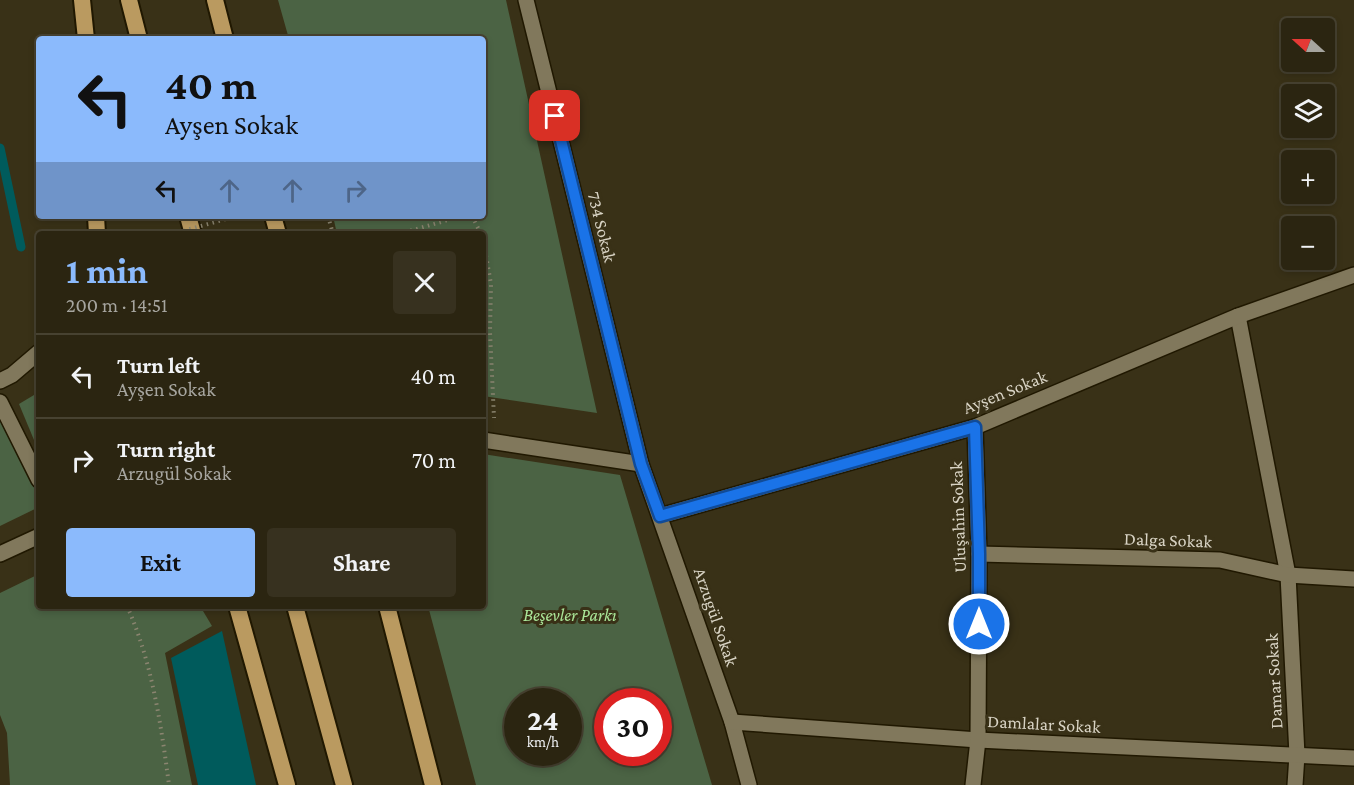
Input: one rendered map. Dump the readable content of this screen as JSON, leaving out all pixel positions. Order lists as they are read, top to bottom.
{
  "streets": {
    "street": [
      "734 Sokak",
      "Ayşen Sokak",
      "Uluşahin Sokak",
      "Dalga Sokak",
      "Arzugül Sokak",
      "Damar Sokak",
      "Damlalar Sokak"
    ]
  },
  "crossings": [
    ["734 Sokak", "Arzugül Sokak"],
    ["Ayşen Sokak", "Uluşahin Sokak"],
    ["Ayşen Sokak", "Arzugül Sokak"],
    ["Ayşen Sokak", "Damar Sokak"],
    ["Uluşahin Sokak", "Dalga Sokak"],
    ["Uluşahin Sokak", "Damlalar Sokak"],
    ["Dalga Sokak", "Damar Sokak"],
    ["Arzugül Sokak", "Damlalar Sokak"],
    ["Damar Sokak", "Damlalar Sokak"]
  ],
  "parks": ["Beşevler Parkı"],
  "north": "left",
  "page": {
    "map_buttons": ["+", "−"],
    "turn": ["40 m", "Ayşen Sokak"],
    "heading": ["1 min", "200 m · 14:51"],
    "list": [
      {
        "name": "Turn left",
        "note": "Ayşen Sokak",
        "value": "40 m"
      },
      {
        "name": "Turn right",
        "note": "Arzugül Sokak",
        "value": "70 m"
      }
    ],
    "buttons": ["Exit", "Share"],
    "speed": "24 km/h",
    "limit": "30"
  }
}
